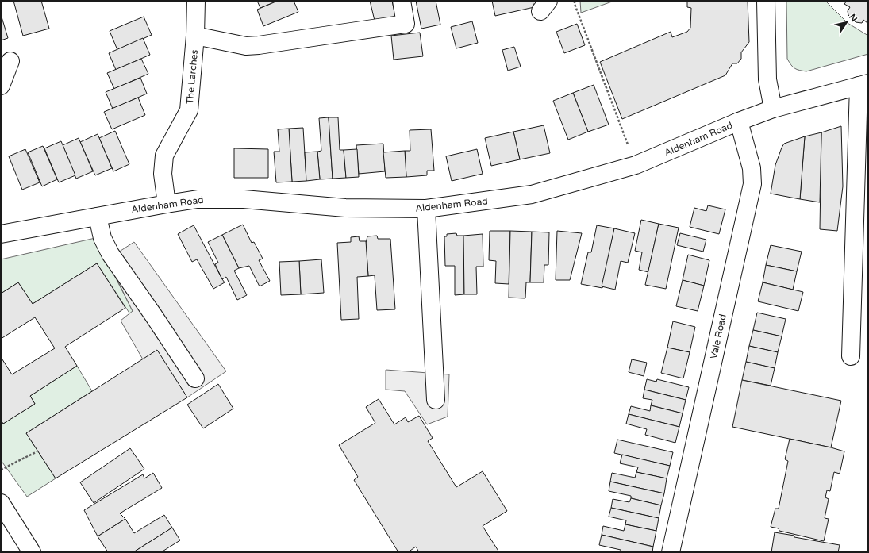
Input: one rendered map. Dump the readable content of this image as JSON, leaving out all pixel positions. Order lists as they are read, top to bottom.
{
  "streets": {
    "main road": ["The Larches", "Aldenham Road", "Vale Road"]
  },
  "crossings": [
    ["The Larches", "Aldenham Road"],
    ["Aldenham Road", "Vale Road"]
  ],
  "north": "top right"
}
